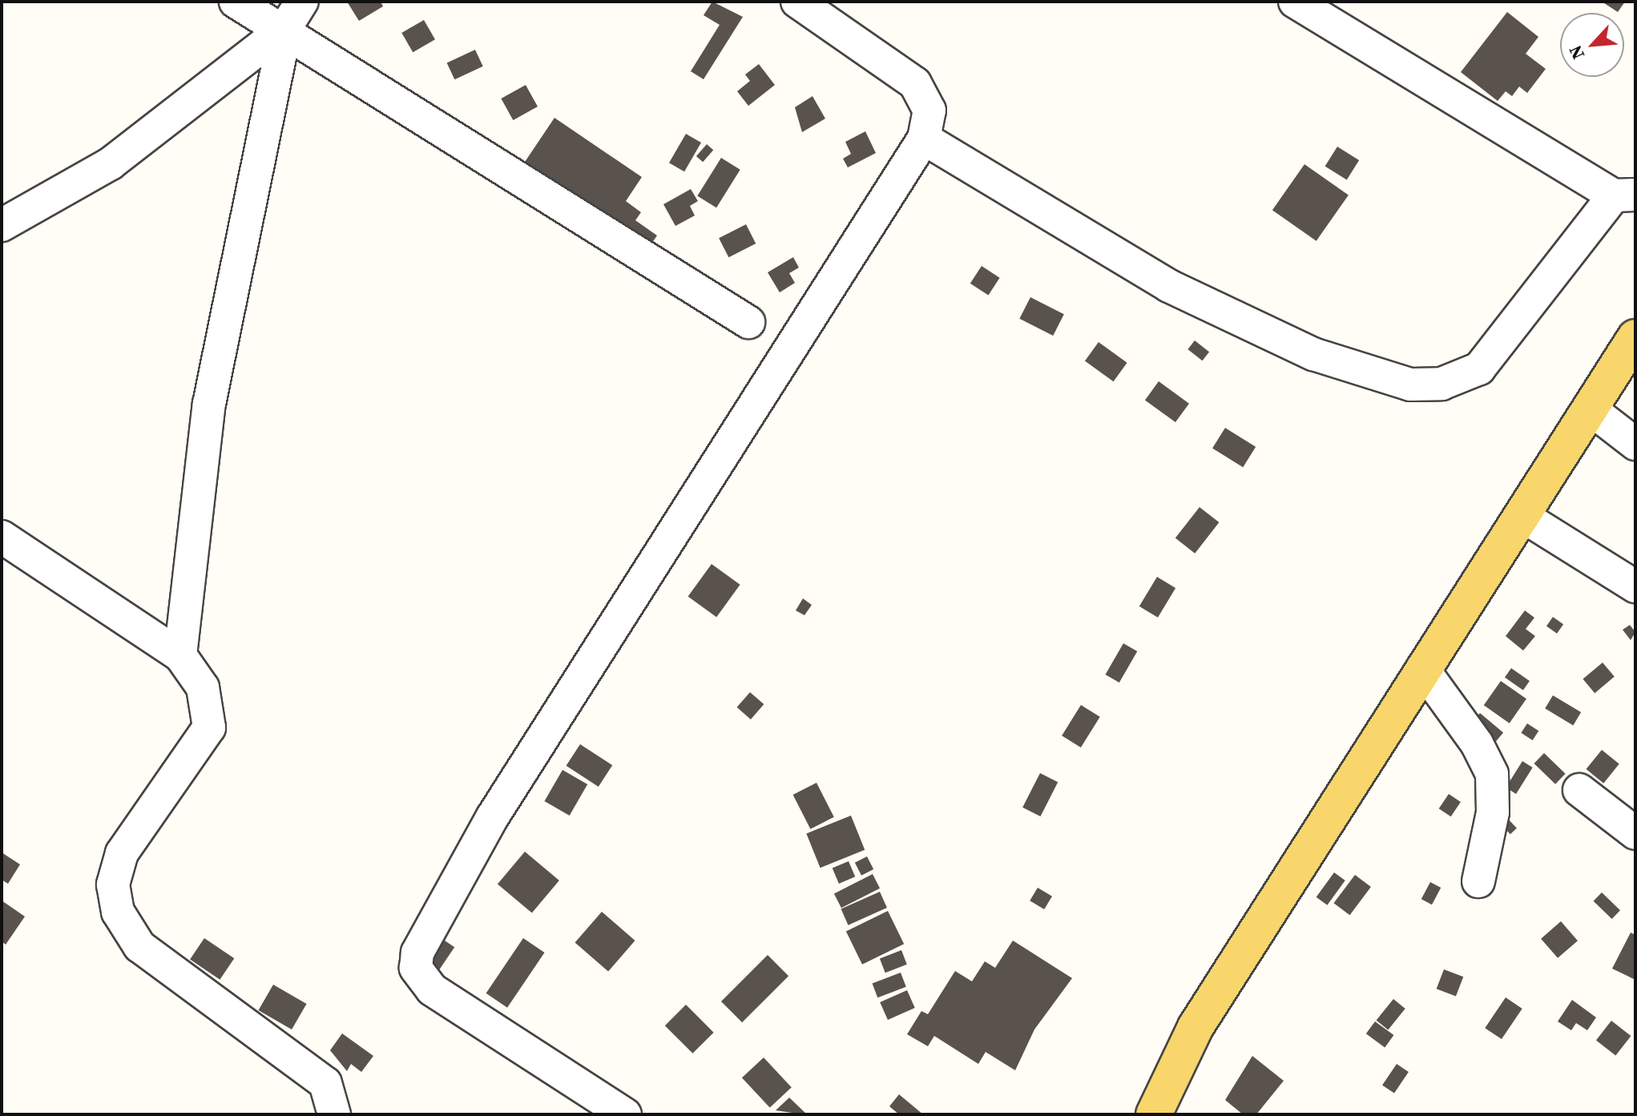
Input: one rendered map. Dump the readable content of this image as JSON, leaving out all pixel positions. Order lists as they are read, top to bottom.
{
  "north": "bottom left"
}
